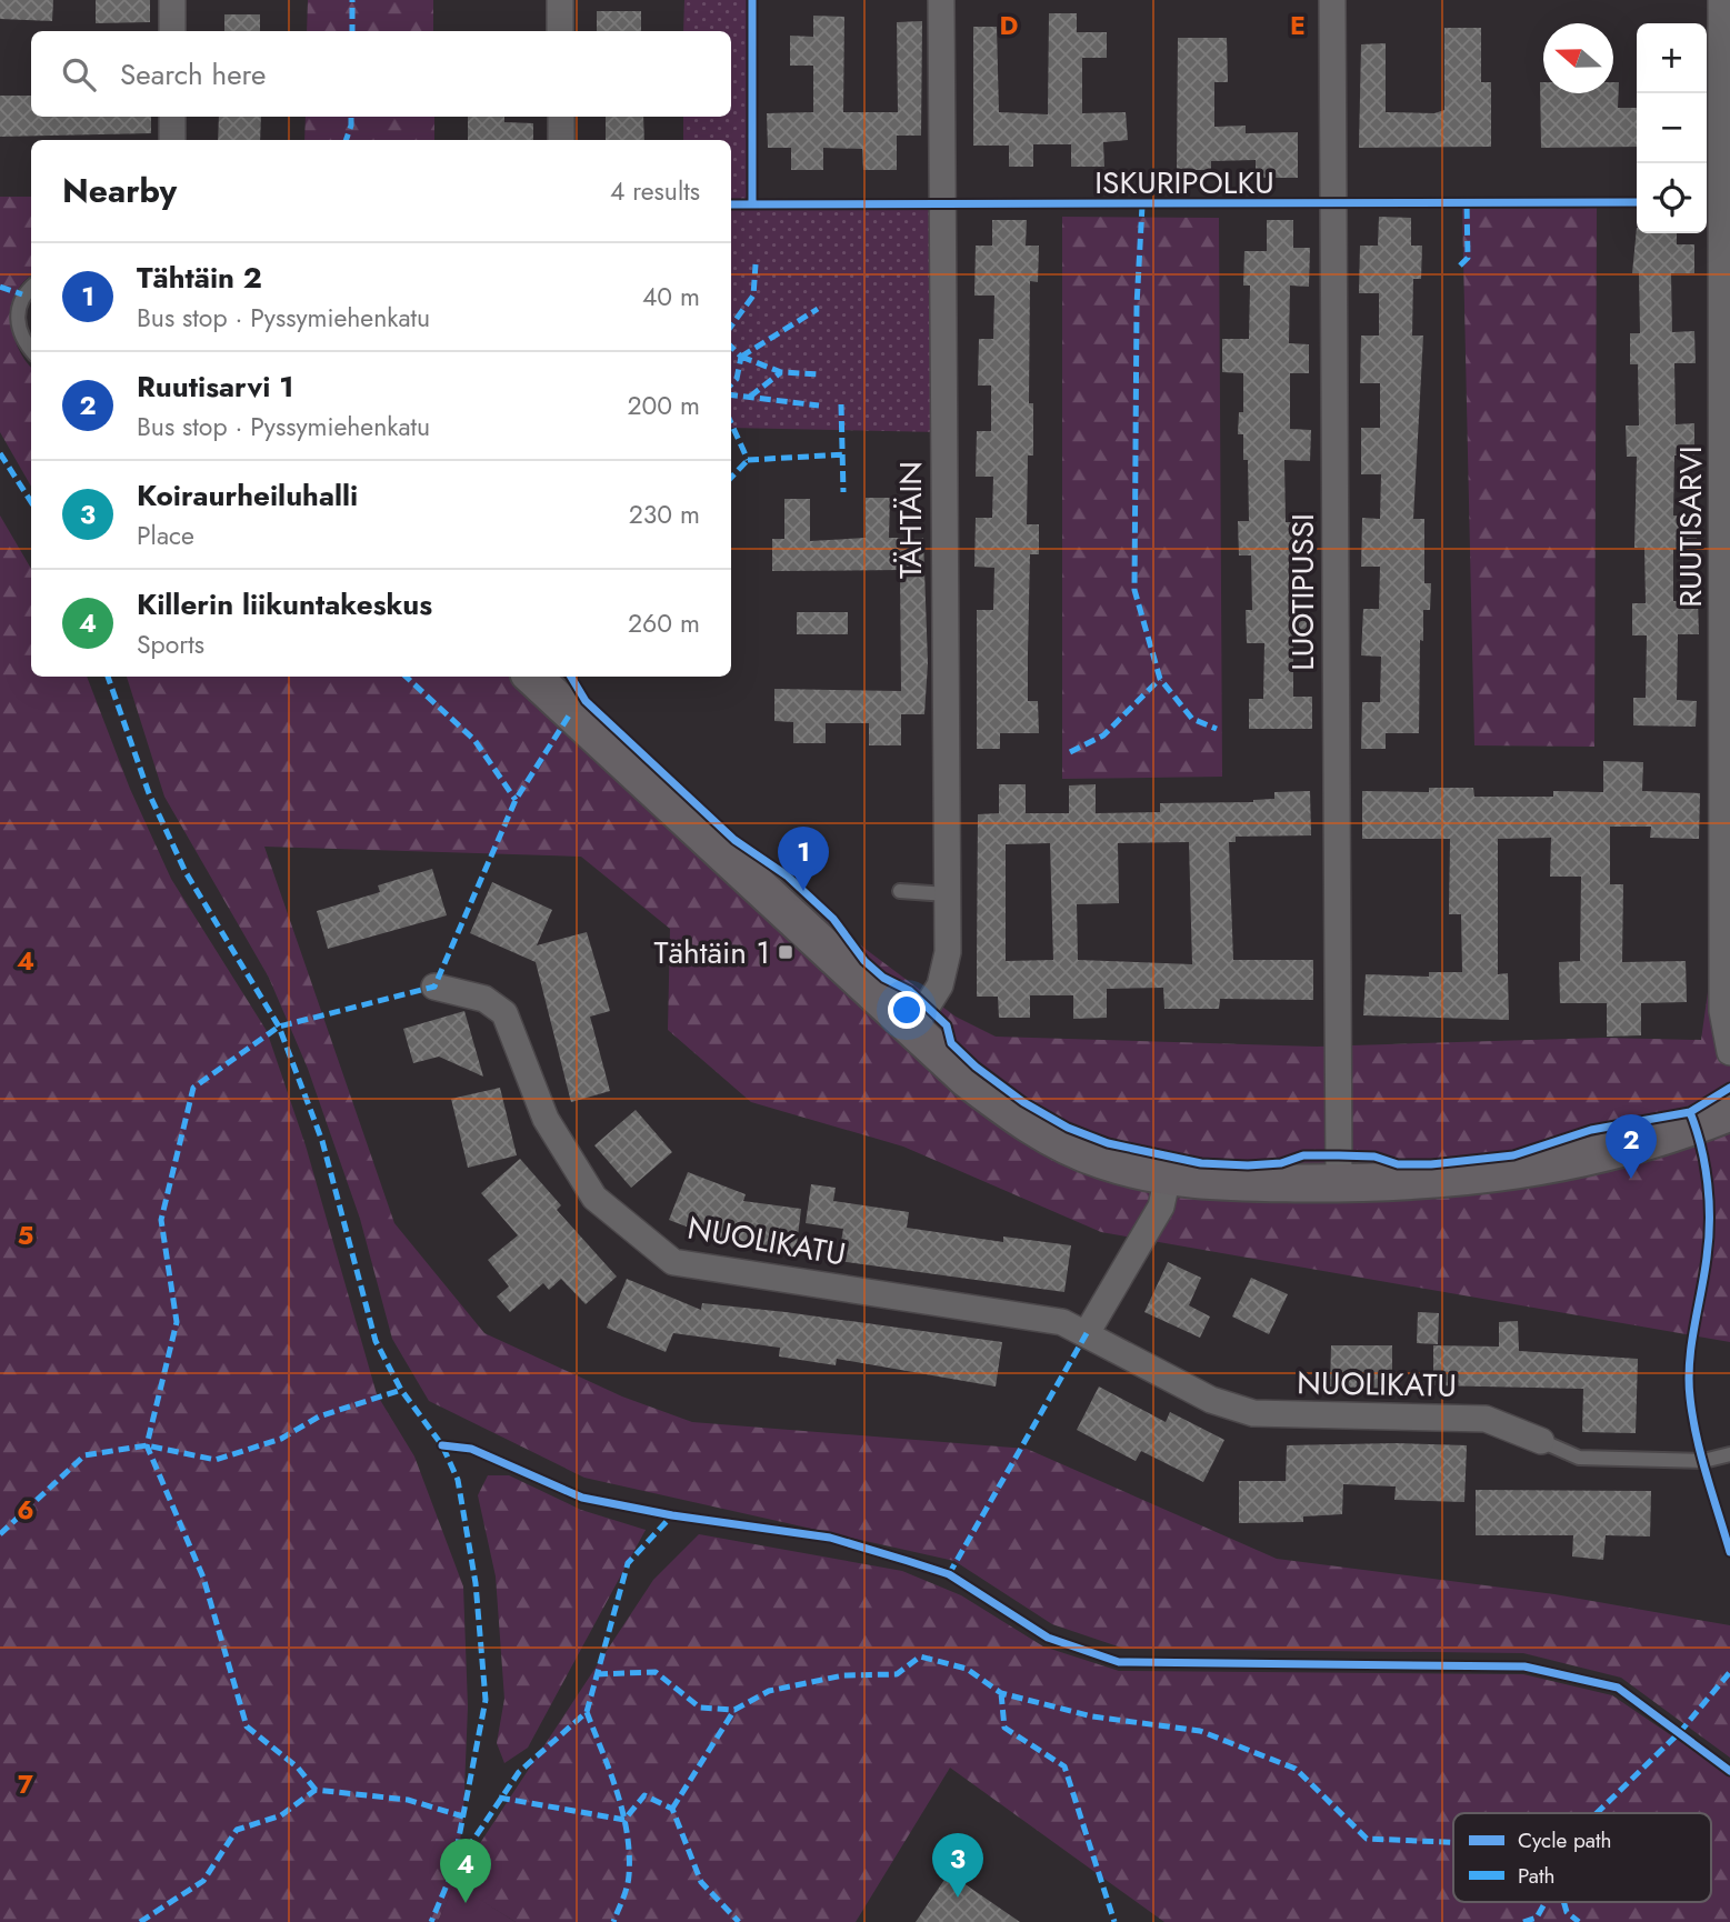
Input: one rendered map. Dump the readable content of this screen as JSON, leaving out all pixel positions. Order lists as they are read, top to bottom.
{
  "streets": {
    "street": [
      "TÄHTÄIN",
      "RUUTISARVI",
      "LUOTIPUSSI",
      "NUOLIKATU"
    ],
    "cycle path": ["ISKURIPOLKU"]
  },
  "places": {
    "transit": ["Tähtäin 1"]
  },
  "legend": ["Cycle path", "Path"],
  "north": "left",
  "page": {
    "map_buttons": ["+", "−"],
    "search": "Search here",
    "heading": ["Nearby", "4 results"],
    "list": [
      {
        "mark": "1",
        "name": "Tähtäin 2",
        "note": "Bus stop · Pyssymiehenkatu",
        "value": "40 m"
      },
      {
        "mark": "2",
        "name": "Ruutisarvi 1",
        "note": "Bus stop · Pyssymiehenkatu",
        "value": "200 m"
      },
      {
        "mark": "3",
        "name": "Koiraurheiluhalli",
        "note": "Place",
        "value": "230 m"
      },
      {
        "mark": "4",
        "name": "Killerin liikuntakeskus",
        "note": "Sports",
        "value": "260 m"
      }
    ],
    "pins": [
      "1",
      "2",
      "3",
      "4"
    ]
  },
  "grid": {
    "columns": ["D", "E"],
    "rows": [
      "4",
      "5",
      "6",
      "7"
    ]
  }
}
